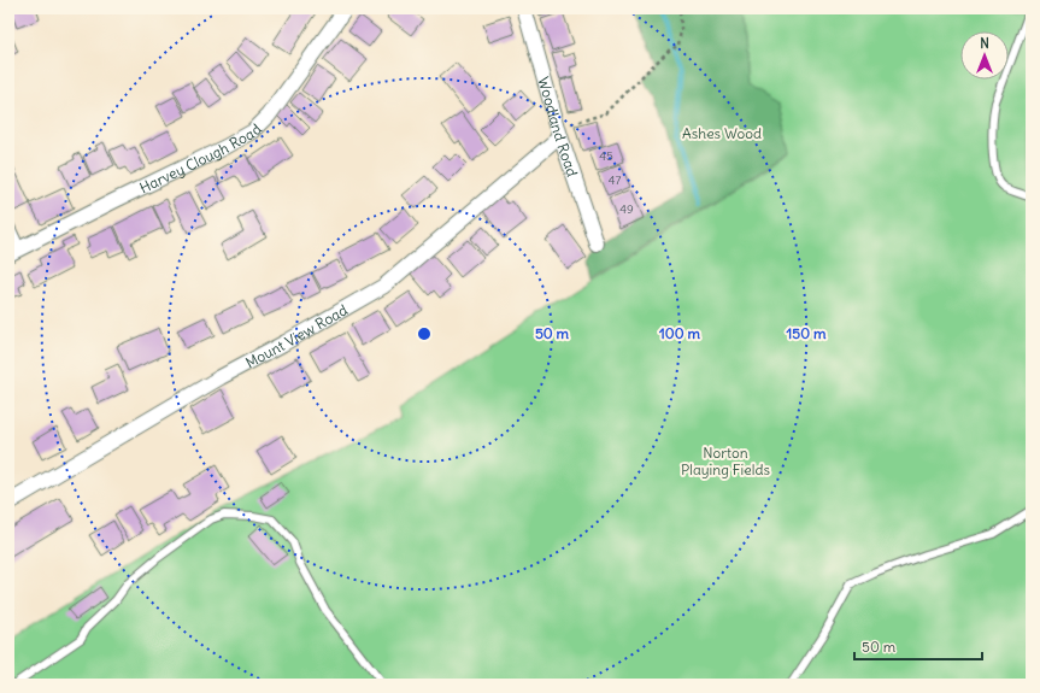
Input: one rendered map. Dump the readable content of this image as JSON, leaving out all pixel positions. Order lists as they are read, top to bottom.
{
  "streets": {
    "street": ["Woodland Road", "Harvey Clough Road", "Mount View Road"]
  },
  "crossings": [
    ["Woodland Road", "Mount View Road"]
  ],
  "parks": ["Ashes Wood", "Norton Playing Fields"],
  "house_numbers": ["45", "47", "49"],
  "scale_bar": "50 m",
  "north": "top",
  "rings": ["50 m", "100 m", "150 m"]
}
